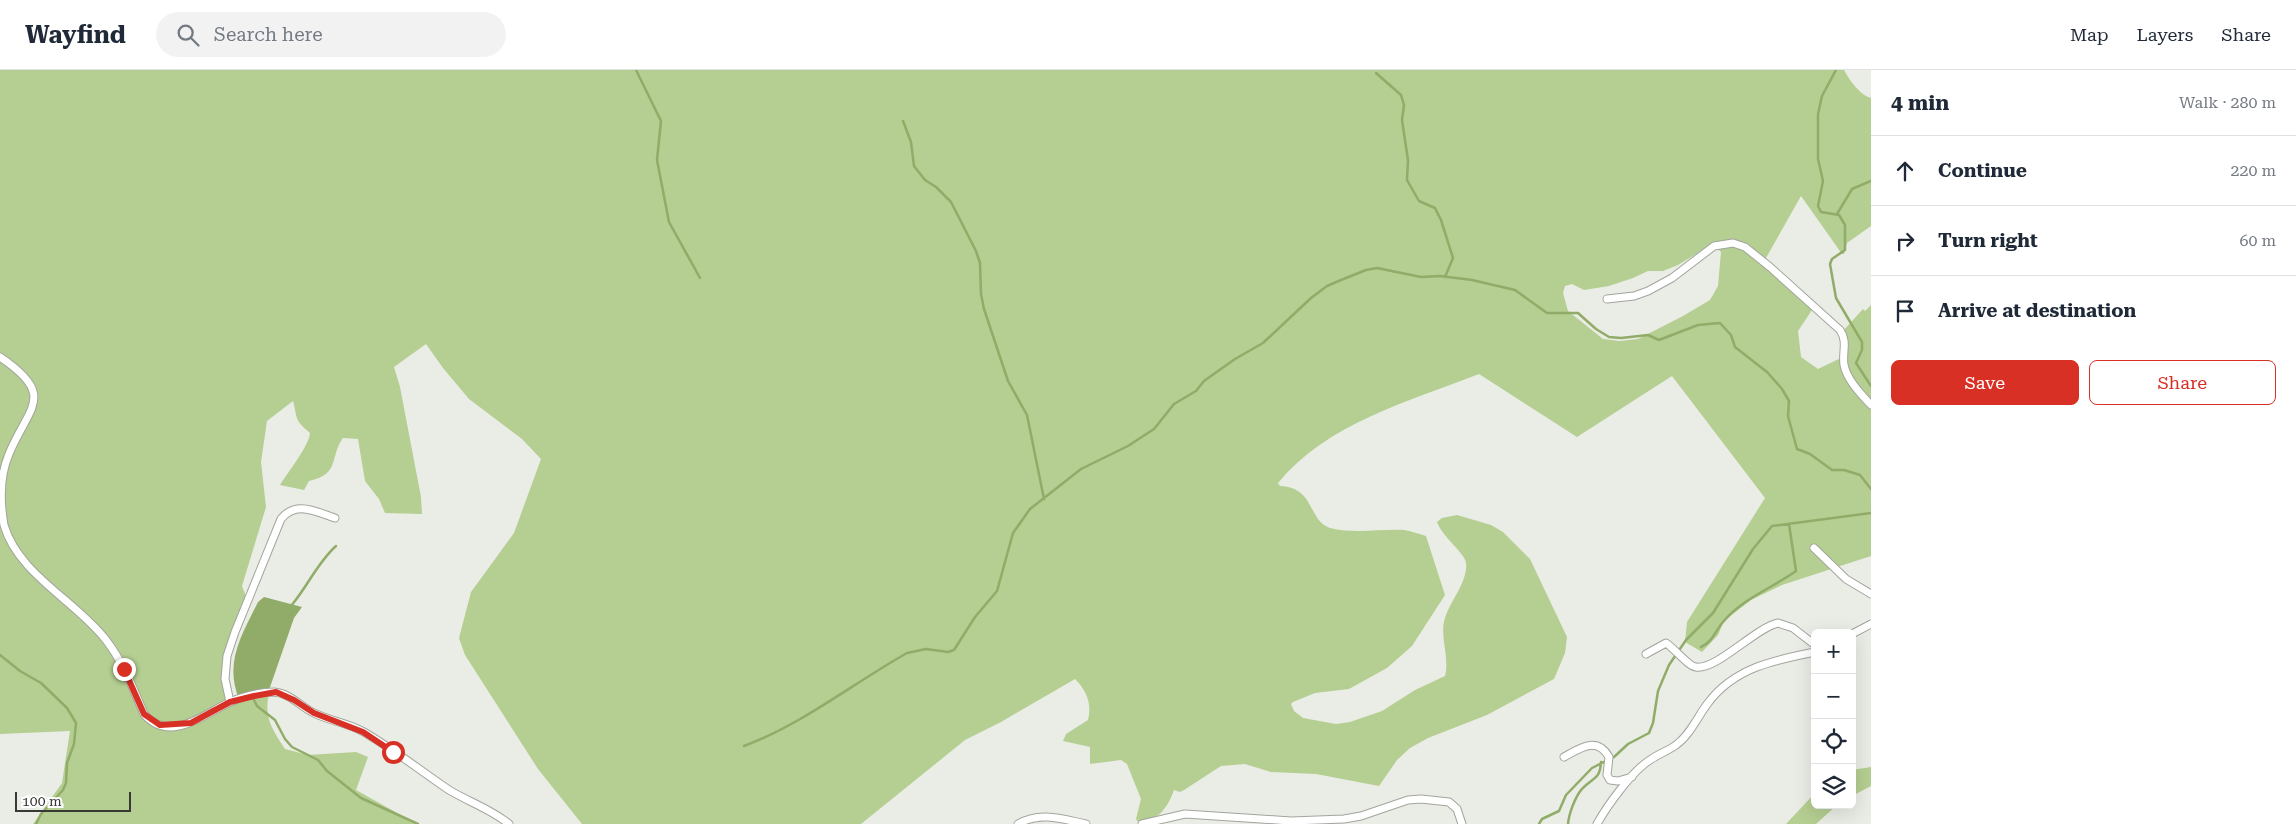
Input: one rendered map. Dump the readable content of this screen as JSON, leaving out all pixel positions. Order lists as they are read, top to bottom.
{
  "scale_bar": "100 m",
  "page": {
    "header": "Wayfind",
    "search": "Search here",
    "nav": ["Map", "Layers", "Share"],
    "heading": ["4 min", "Walk · 280 m"],
    "list": [
      ["Continue", "220 m"],
      ["Turn right", "60 m"],
      "Arrive at destination"
    ],
    "buttons": ["Save", "Share"],
    "map_buttons": ["+", "−"],
    "scale": "100 m"
  }
}
